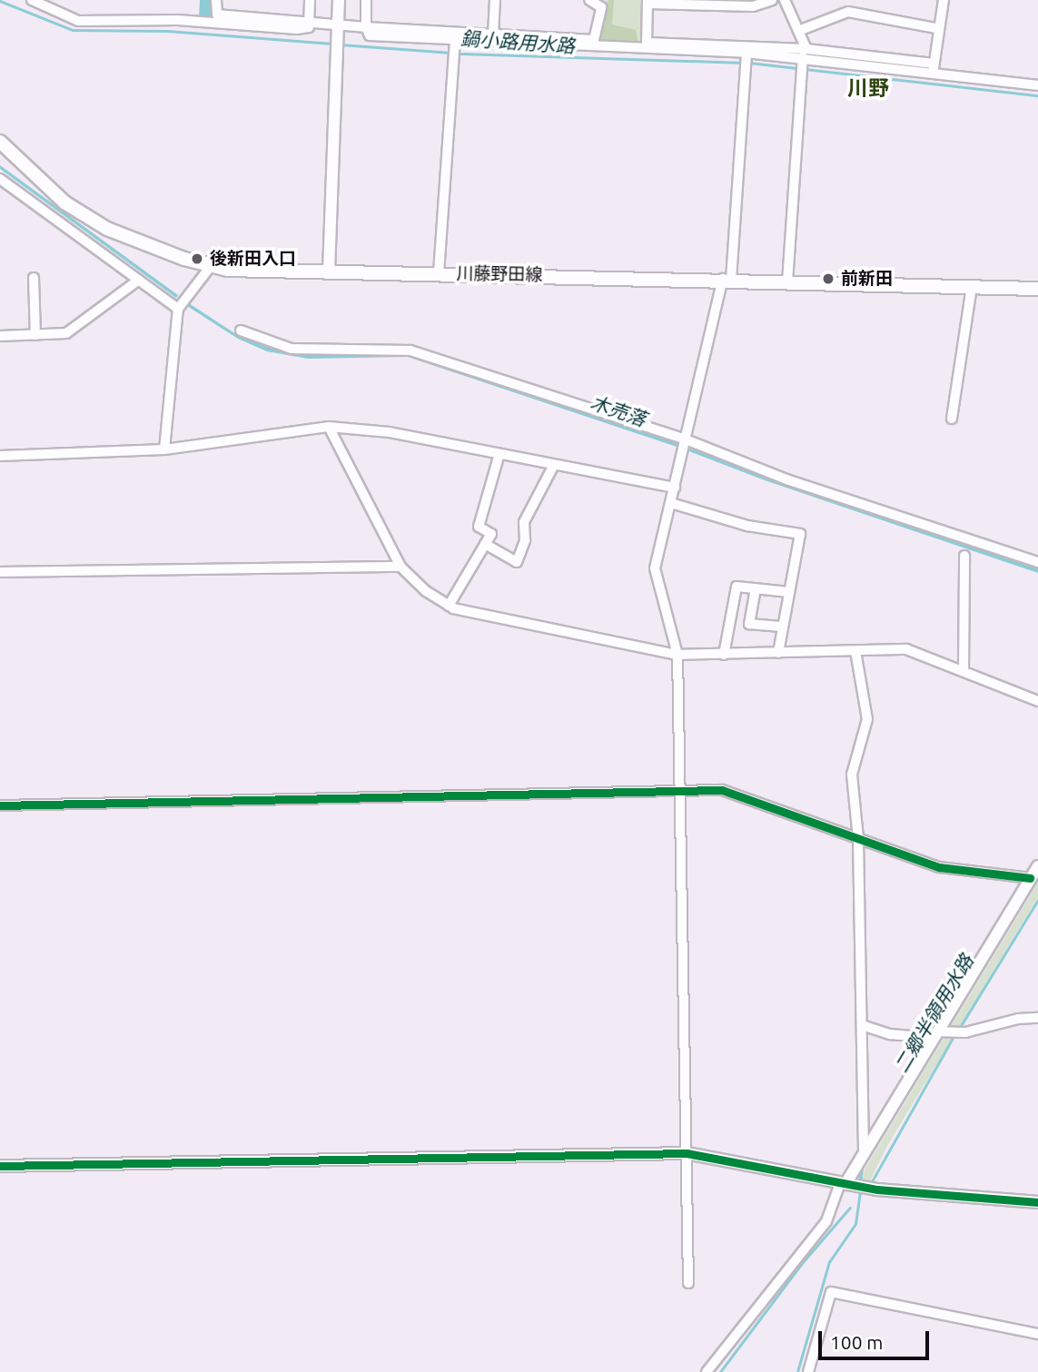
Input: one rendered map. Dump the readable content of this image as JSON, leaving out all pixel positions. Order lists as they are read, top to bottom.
{
  "streets": {
    "main road": ["川藤野田線"]
  },
  "districts": ["川野"],
  "water": ["鍋小路用水路", "木売落", "二郷半領用水路"],
  "places": ["後新田入口", "前新田"],
  "scale_bar": "100 m"
}
